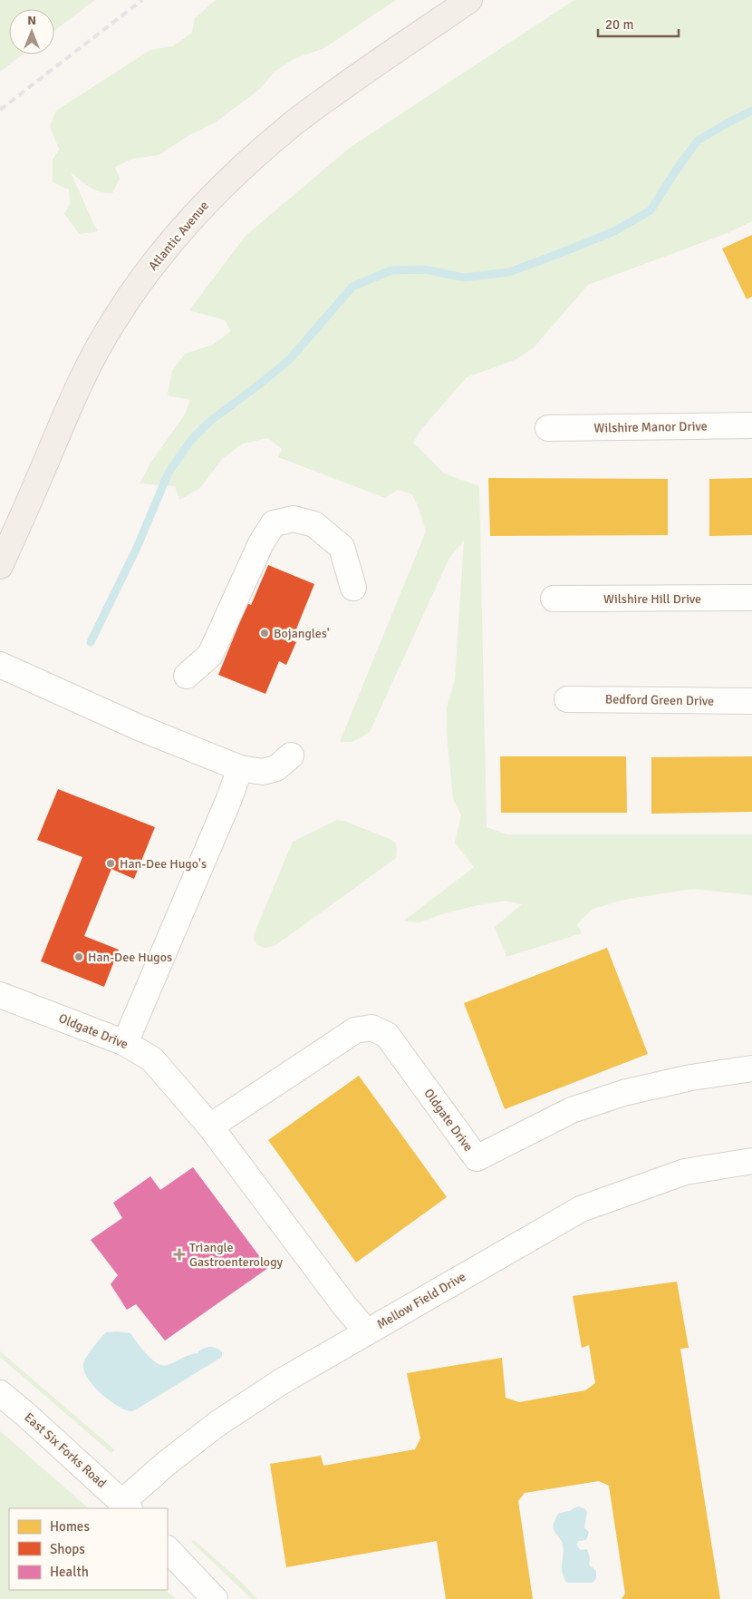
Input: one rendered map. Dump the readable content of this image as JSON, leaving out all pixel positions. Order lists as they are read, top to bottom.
{
  "streets": {
    "main road": ["Atlantic Avenue"],
    "street": [
      "Wilshire Manor Drive",
      "Wilshire Hill Drive",
      "Bedford Green Drive",
      "Oldgate Drive",
      "Mellow Field Drive",
      "East Six Forks Road"
    ]
  },
  "crossings": [
    ["Oldgate Drive", "Mellow Field Drive"],
    ["Mellow Field Drive", "East Six Forks Road"]
  ],
  "places": {
    "other": ["Bojangles'", "Han-Dee Hugo's", "Han-Dee Hugos"],
    "health": ["Triangle Gastroenterology"]
  },
  "legend": ["Homes", "Shops", "Health"],
  "scale_bar": "20 m",
  "north": "top"
}
